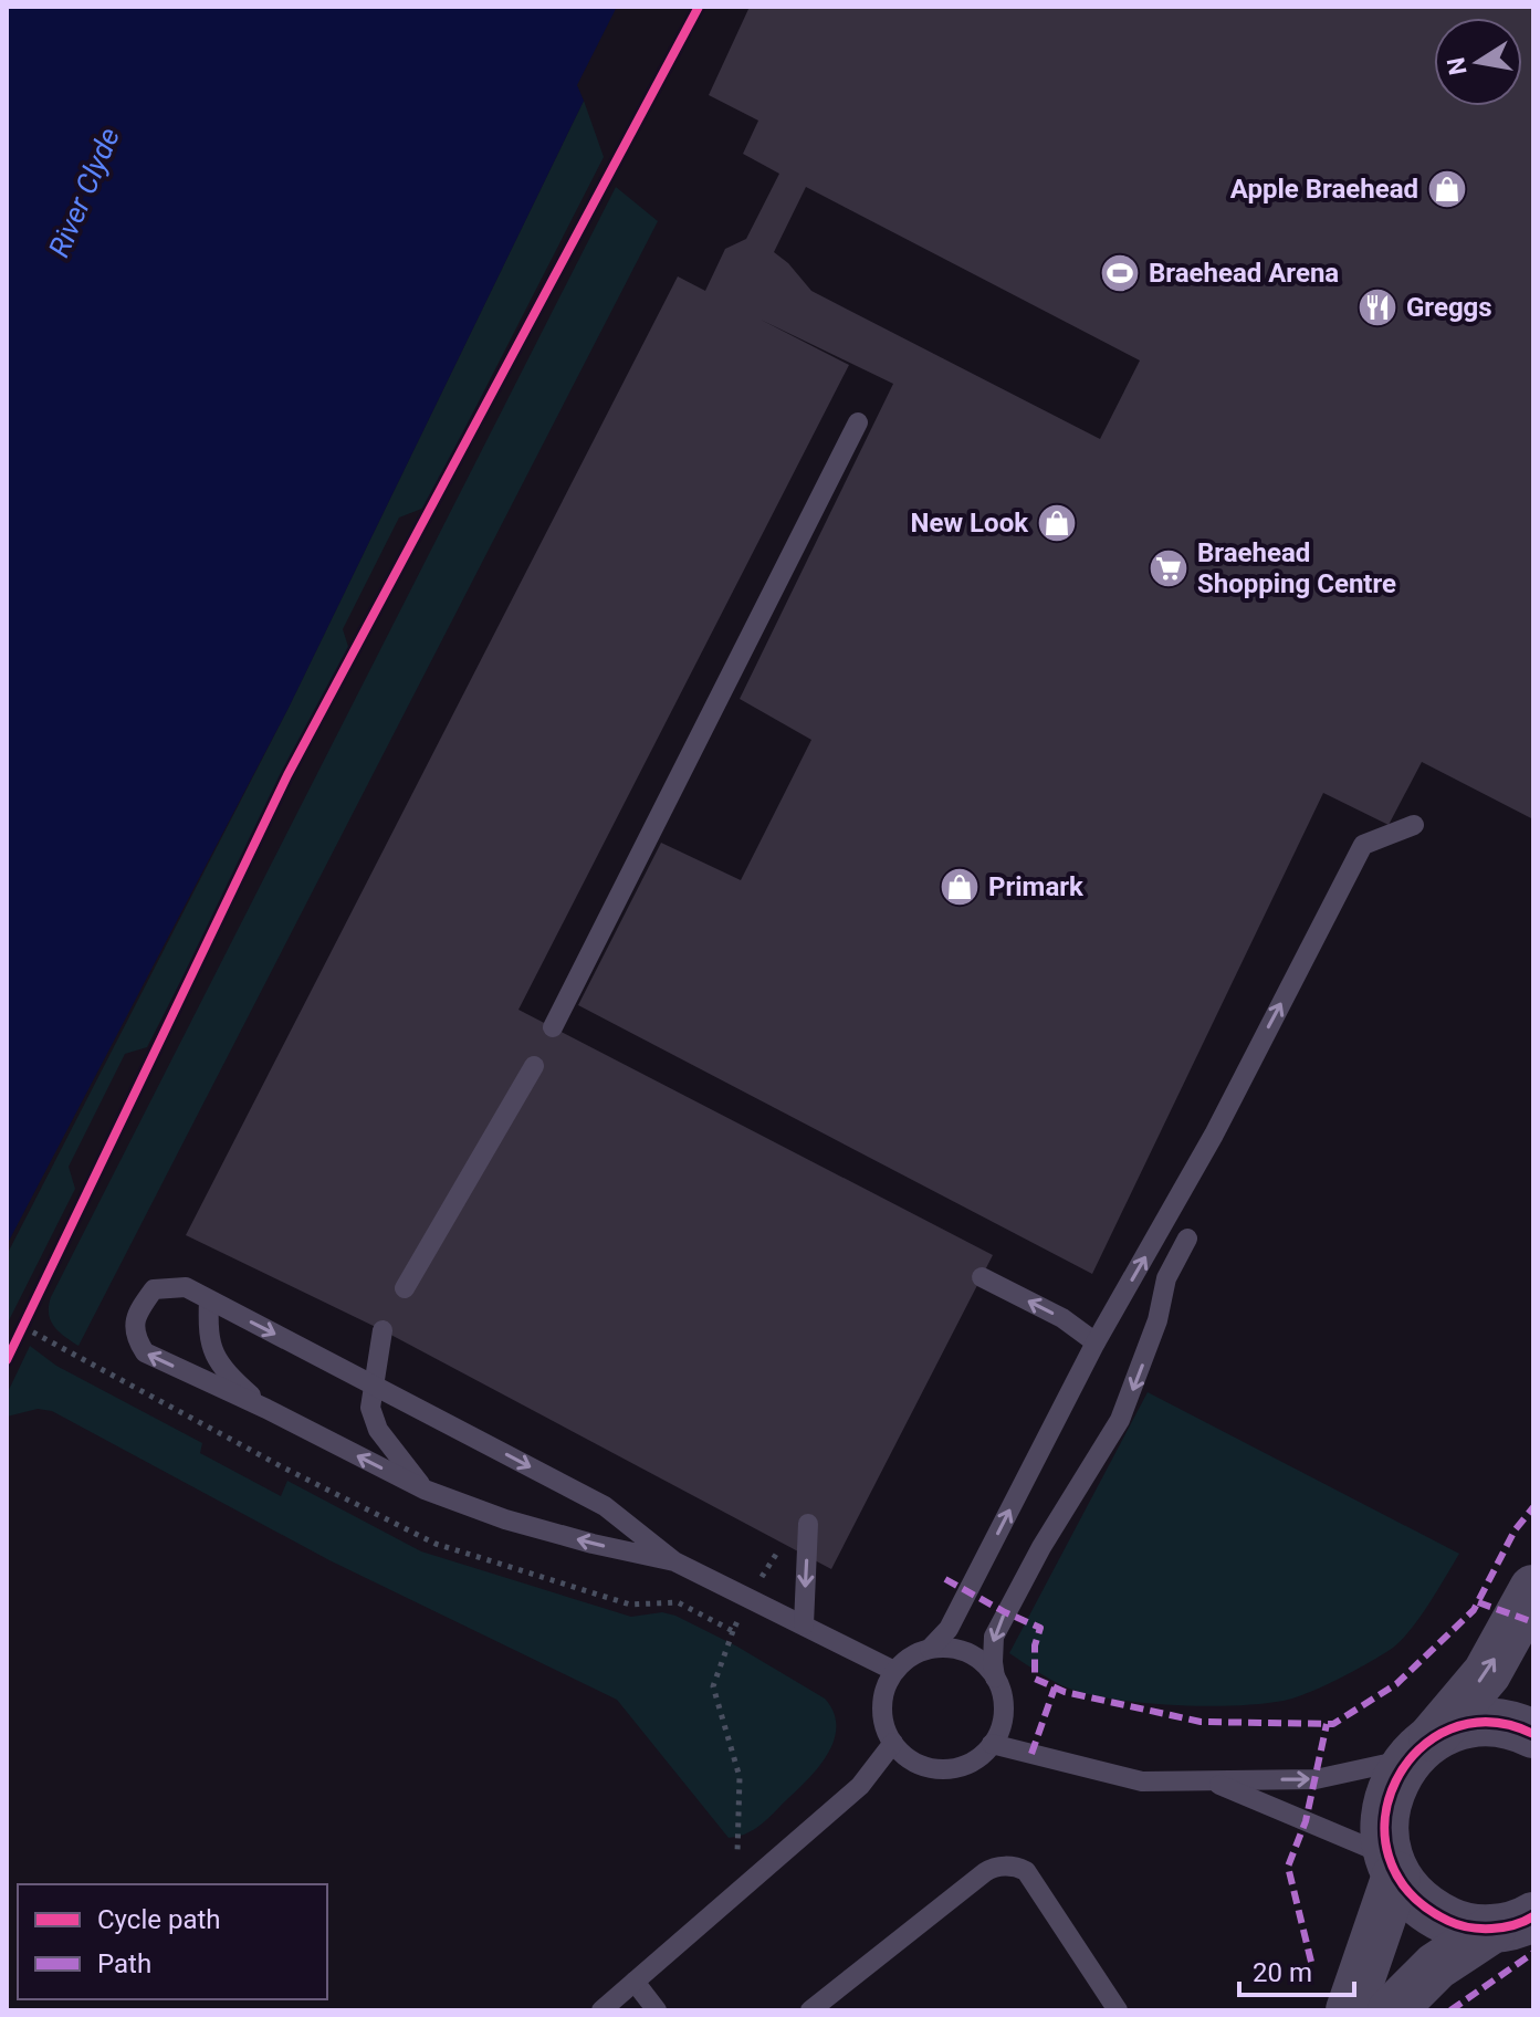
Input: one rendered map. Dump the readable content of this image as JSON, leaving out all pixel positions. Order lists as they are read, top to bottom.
{
  "water": ["River Clyde"],
  "places": {
    "shop": ["Apple Braehead", "New Look", "Primark"],
    "sports": ["Braehead Arena"],
    "restaurant": ["Greggs"],
    "supermarket": ["Braehead Shopping Centre"]
  },
  "legend": ["Cycle path", "Path"],
  "scale_bar": "20 m",
  "north": "left"
}
